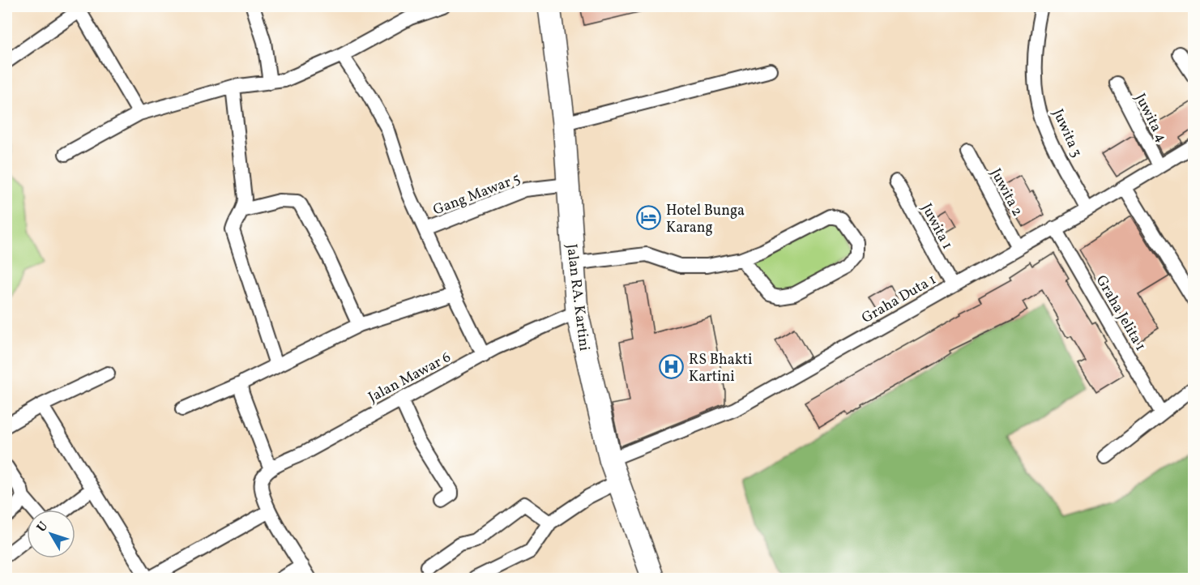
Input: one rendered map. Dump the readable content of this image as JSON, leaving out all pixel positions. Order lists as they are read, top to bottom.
{
  "streets": {
    "main road": ["Jalan RA. Kartini"],
    "street": [
      "Juwita 4",
      "Juwita 3",
      "Juwita 2",
      "Gang Mawar 5",
      "Juwita 1",
      "Graha Duta 1",
      "Graha Jelita 1",
      "Jalan Mawar 6"
    ]
  },
  "crossings": [
    ["Juwita 4", "Graha Duta 1"],
    ["Juwita 3", "Graha Duta 1"],
    ["Juwita 2", "Graha Duta 1"],
    ["Gang Mawar 5", "Jalan RA. Kartini"],
    ["Juwita 1", "Graha Duta 1"],
    ["Jalan RA. Kartini", "Graha Duta 1"],
    ["Jalan RA. Kartini", "Jalan Mawar 6"],
    ["Graha Duta 1", "Graha Jelita 1"]
  ],
  "places": {
    "hotel": ["Hotel Bunga Karang"],
    "hospital": ["RS Bhakti Kartini"]
  },
  "north": "top left"
}
